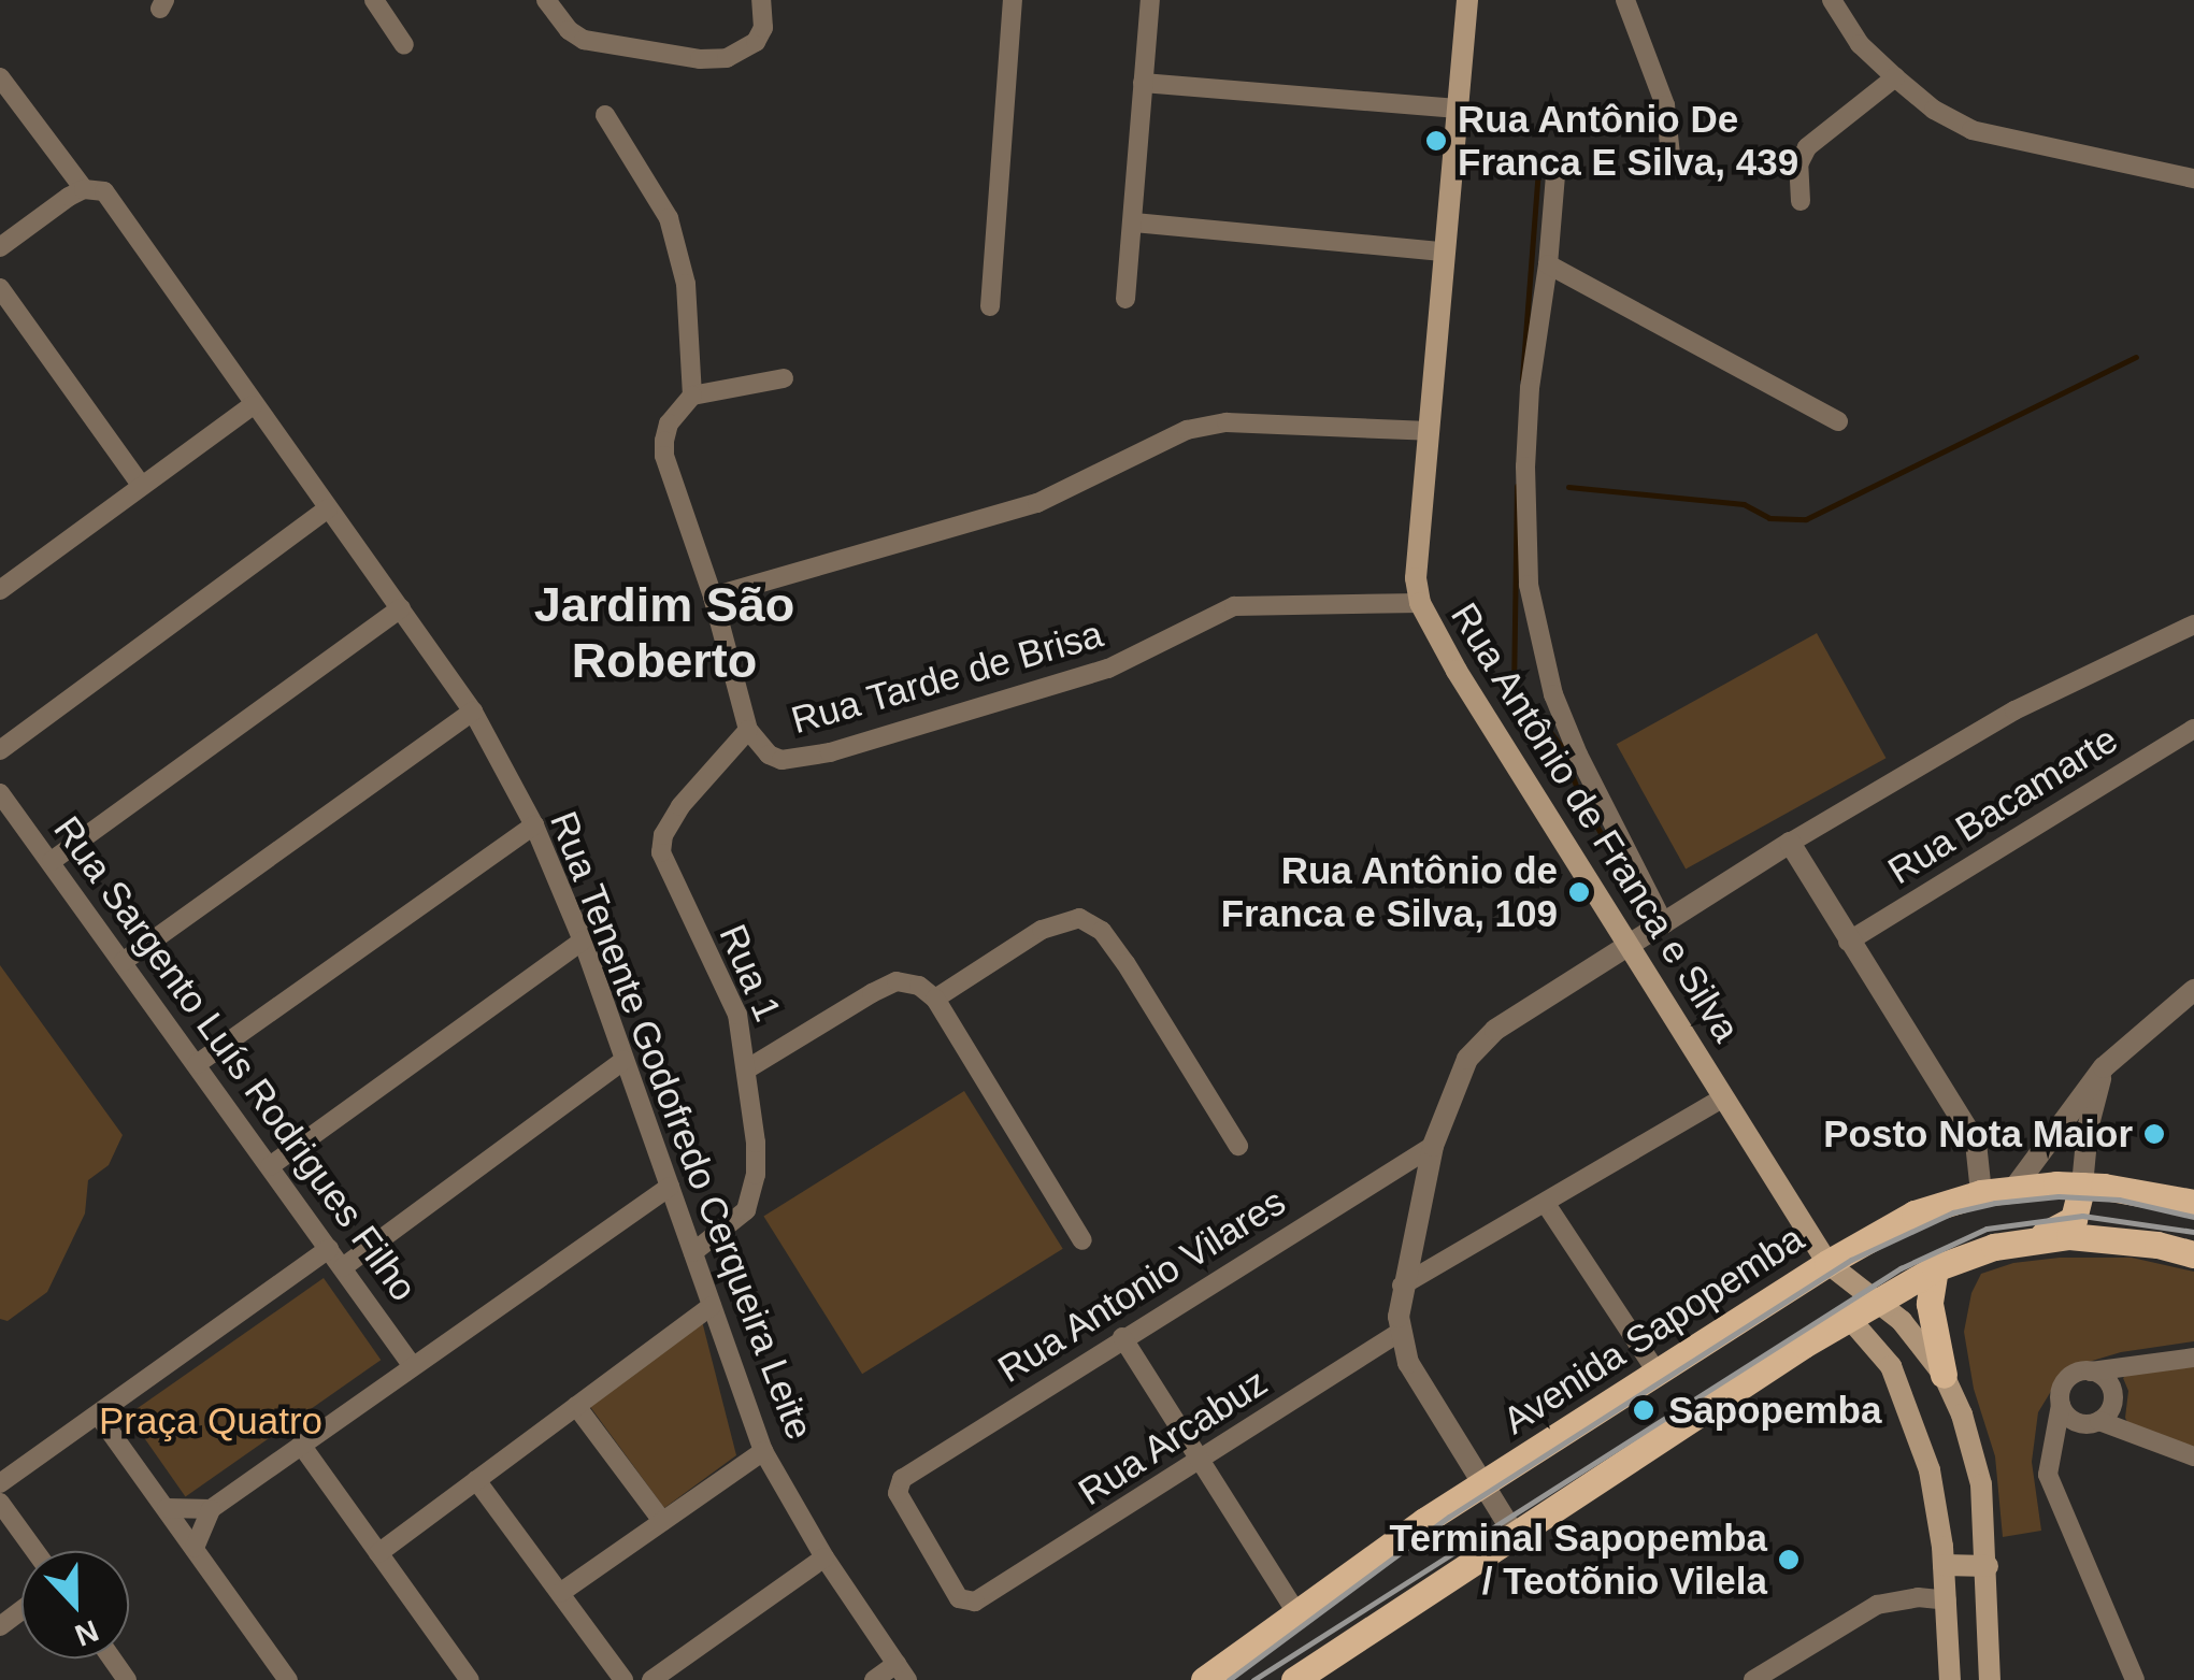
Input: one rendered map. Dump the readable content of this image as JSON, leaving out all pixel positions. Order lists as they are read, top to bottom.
{
  "streets": {
    "main road": ["Rua Antônio de Franca e Silva", "Avenida Sapopemba"],
    "street": [
      "Rua Tarde de Brisa",
      "Rua Bacamarte",
      "Rua 1",
      "Rua Sargento Luís Rodrigues Filho",
      "Rua Tenente Godofredo Cerqueira Leite",
      "Rua Antonio Vilares",
      "Rua Arcabuz"
    ]
  },
  "crossings": [
    ["Rua Tarde de Brisa", "Rua Antônio de Franca e Silva"],
    ["Rua Tarde de Brisa", "Rua 1"],
    ["Rua Antônio de Franca e Silva", "Avenida Sapopemba"],
    ["Rua 1", "Rua Tenente Godofredo Cerqueira Leite"],
    ["Rua Antonio Vilares", "Rua Arcabuz"]
  ],
  "districts": ["Jardim São Roberto"],
  "parks": ["Praça Quatro"],
  "places": [
    "Rua Antônio De Franca E Silva, 439",
    "Rua Antônio de Franca e Silva, 109",
    "Posto Nota Maior",
    "Sapopemba",
    "Terminal Sapopemba / Teotõnio Vilela"
  ],
  "north": "bottom"
}
